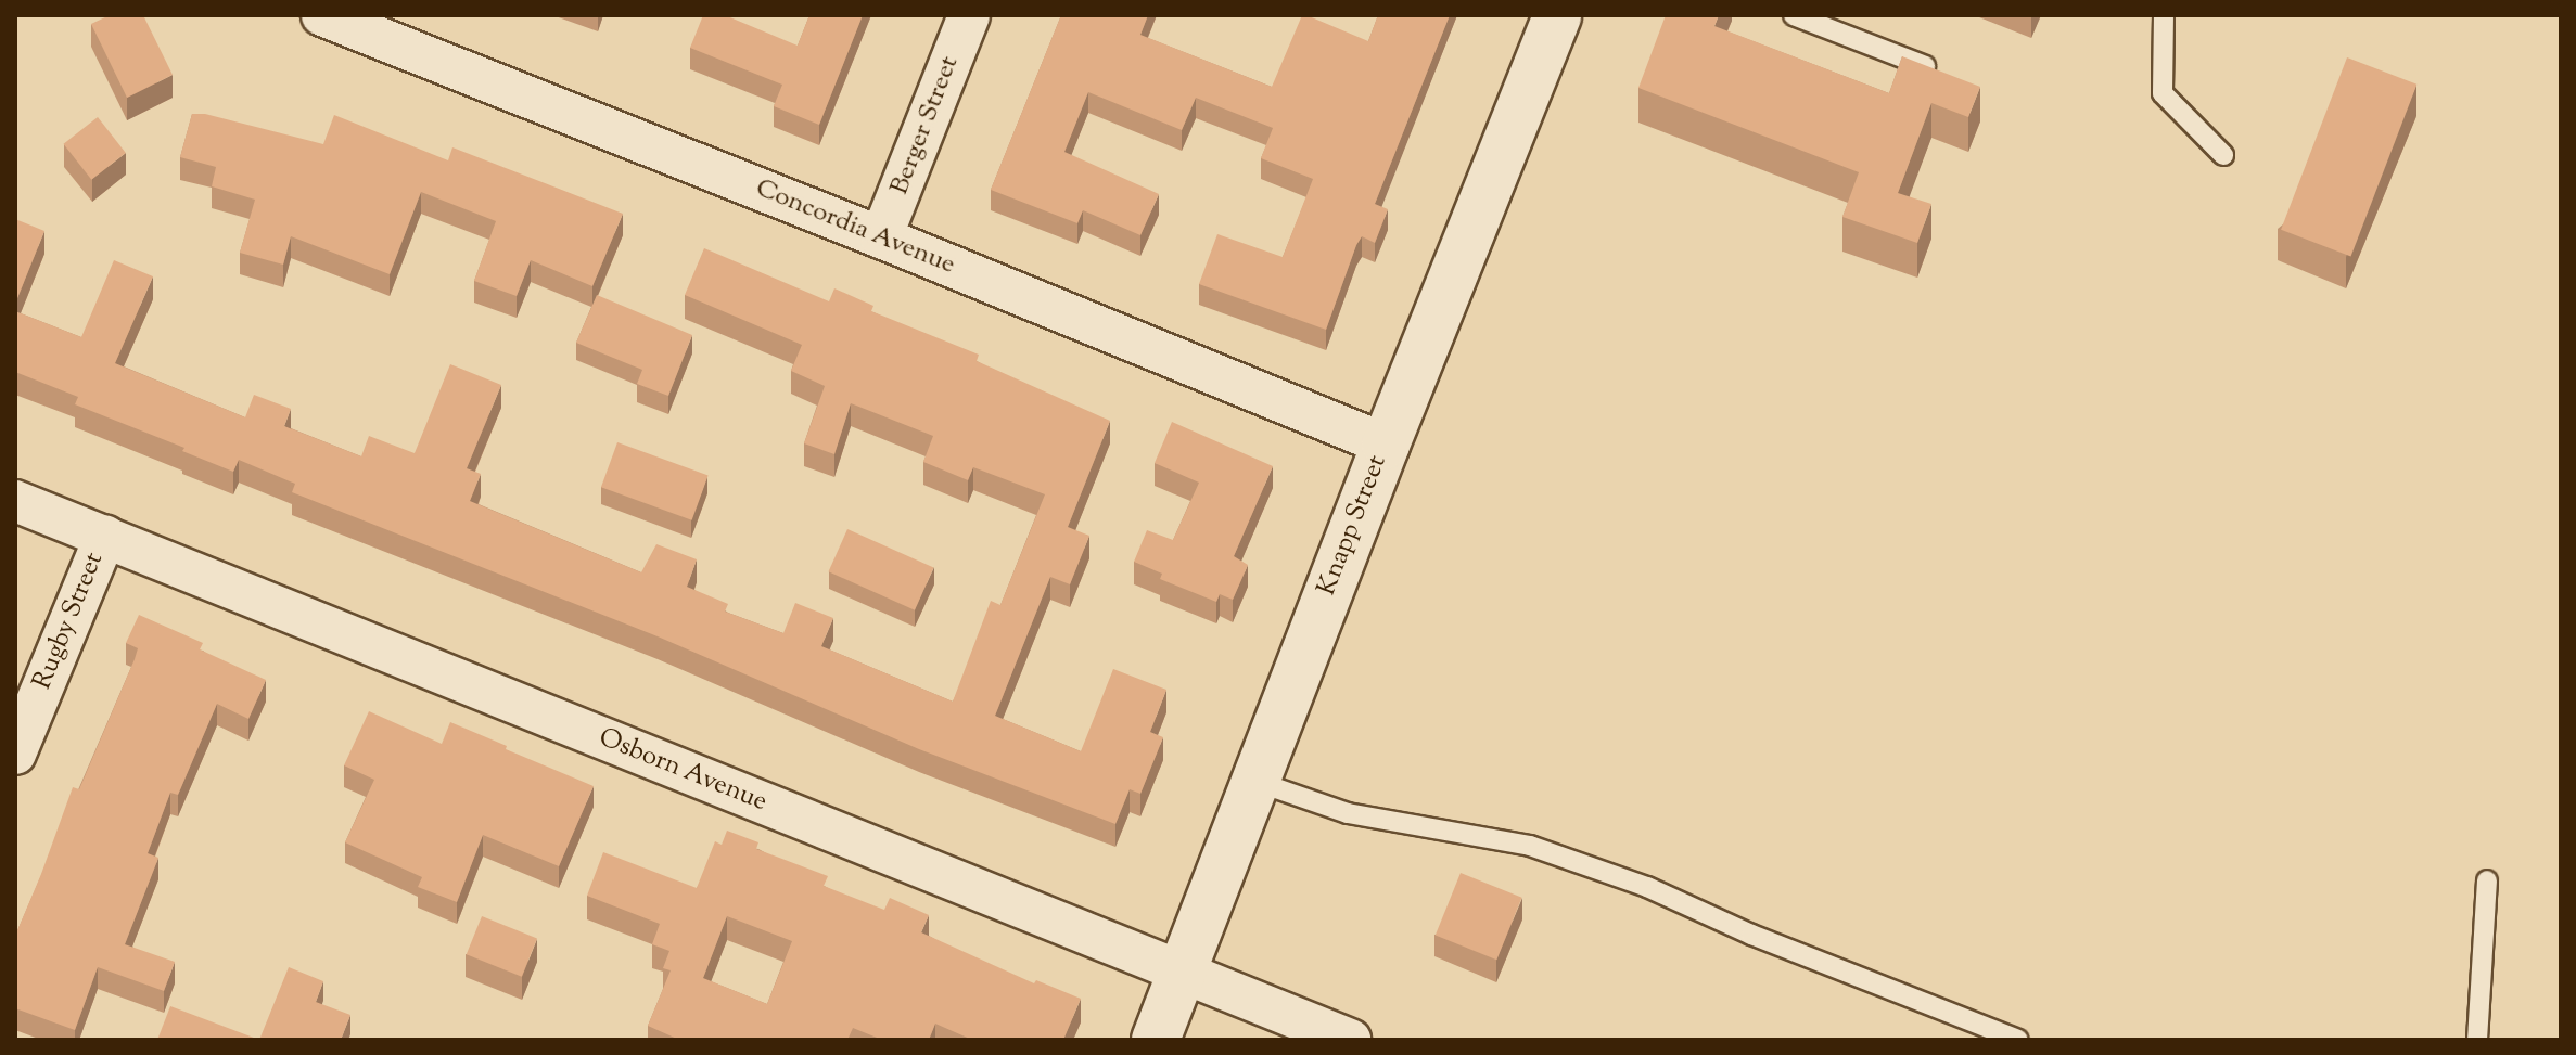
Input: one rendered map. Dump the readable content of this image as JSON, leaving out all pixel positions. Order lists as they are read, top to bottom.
{
  "streets": {
    "street": [
      "Berger Street",
      "Concordia Avenue",
      "Knapp Street",
      "Rugby Street",
      "Osborn Avenue"
    ]
  },
  "crossings": [
    ["Berger Street", "Concordia Avenue"],
    ["Concordia Avenue", "Knapp Street"],
    ["Knapp Street", "Osborn Avenue"],
    ["Rugby Street", "Osborn Avenue"]
  ]
}
